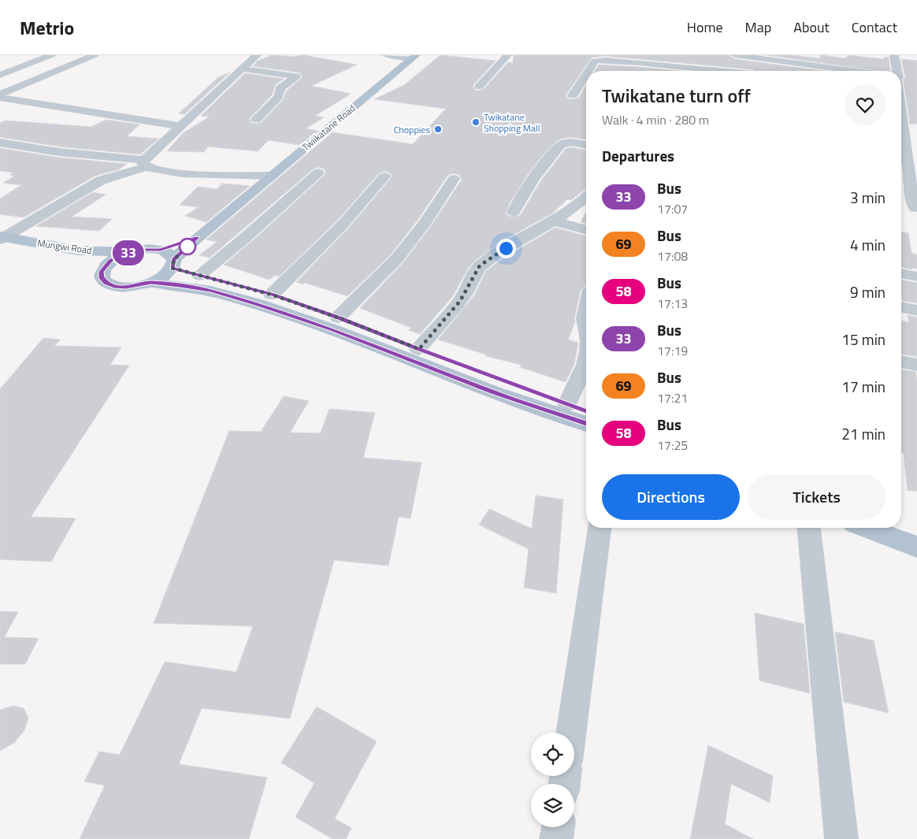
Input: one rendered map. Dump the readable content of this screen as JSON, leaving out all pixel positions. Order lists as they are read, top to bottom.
{
  "streets": {
    "main road": ["Twiikatane Road", "Mungwi Road"]
  },
  "places": ["Twikatane Shopping Mall", "Choppies"],
  "lines": ["bus line 33"],
  "page": {
    "header": "Metrio",
    "nav": [
      "Home",
      "Map",
      "About",
      "Contact"
    ],
    "on_map": "33",
    "heading": [
      ["Twikatane turn off", "Walk · 4 min · 280 m"],
      "Departures"
    ],
    "list": [
      {
        "mark": "33",
        "name": "Bus",
        "note": "17:07",
        "value": "3 min"
      },
      {
        "mark": "69",
        "name": "Bus",
        "note": "17:08",
        "value": "4 min"
      },
      {
        "mark": "58",
        "name": "Bus",
        "note": "17:13",
        "value": "9 min"
      },
      {
        "mark": "33",
        "name": "Bus",
        "note": "17:19",
        "value": "15 min"
      },
      {
        "mark": "69",
        "name": "Bus",
        "note": "17:21",
        "value": "17 min"
      },
      {
        "mark": "58",
        "name": "Bus",
        "note": "17:25",
        "value": "21 min"
      }
    ],
    "buttons": ["Directions", "Tickets"]
  }
}
